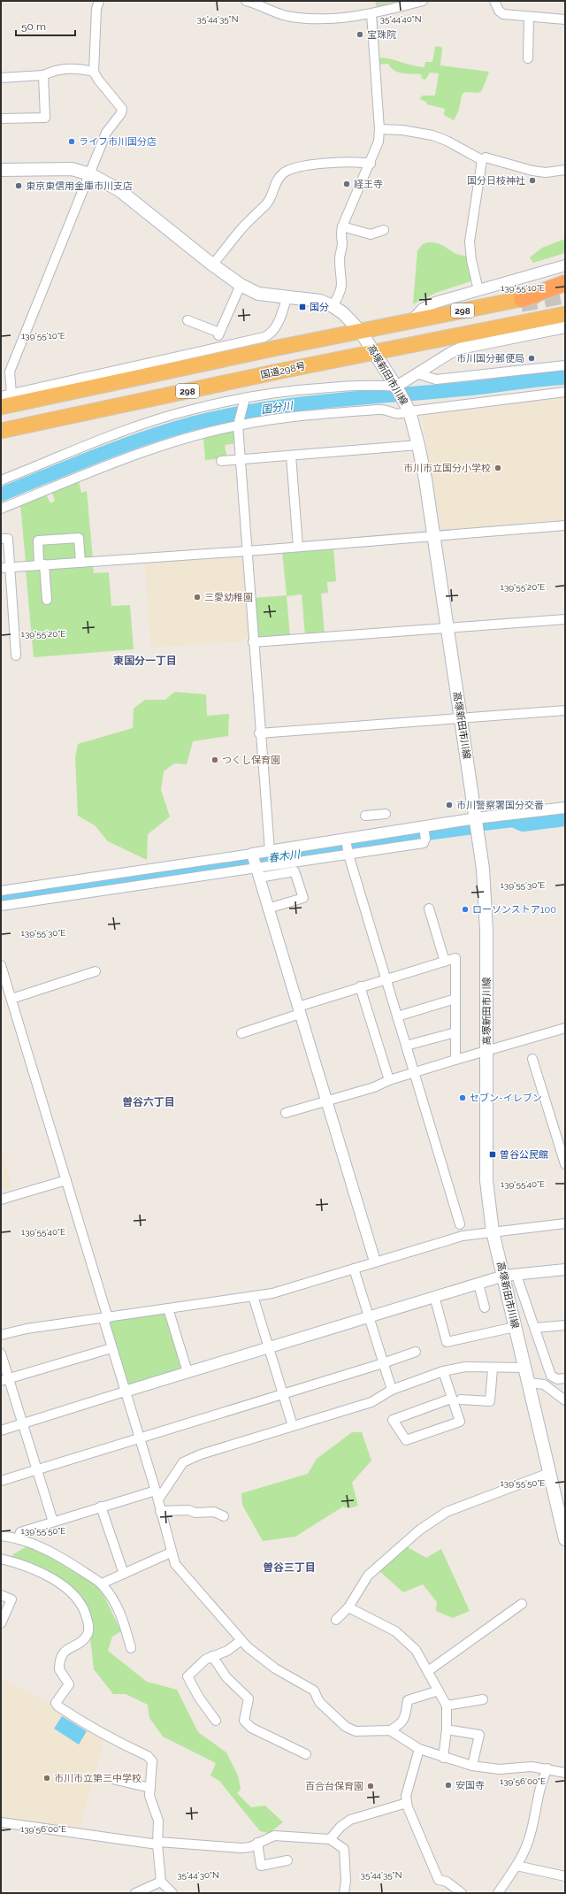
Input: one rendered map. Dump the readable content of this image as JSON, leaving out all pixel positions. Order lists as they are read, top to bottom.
{
  "streets": {
    "highway": ["298", "国道298号"],
    "main road": ["高塚新田市川線"]
  },
  "crossings": [
    ["298", "高塚新田市川線"],
    ["国道298号", "高塚新田市川線"]
  ],
  "districts": ["東国分一丁目", "曽谷六丁目", "曽谷三丁目"],
  "water": ["国分川", "春木川"],
  "places": {
    "other": [
      "宝珠院",
      "ライフ市川国分店",
      "国分日枝神社",
      "経王寺",
      "東京東信用金庫市川支店",
      "市川国分郵便局",
      "市川市立国分小学校",
      "三愛幼稚園",
      "つくし保育園",
      "市川警察署国分交番",
      "ローソンストア100",
      "セブン-イレブン",
      "市川市立第三中学校",
      "安国寺",
      "百合台保育園"
    ],
    "transit": ["国分", "曽谷公民館"]
  },
  "scale_bar": "50 m",
  "coordinates": [
    "35°44'35\"N",
    "35°44'40\"N",
    "139°55'10\"E",
    "139°55'20\"E",
    "139°55'30\"E",
    "139°55'40\"E",
    "139°55'50\"E",
    "139°56'00\"E",
    "35°44'30\"N"
  ]
}
